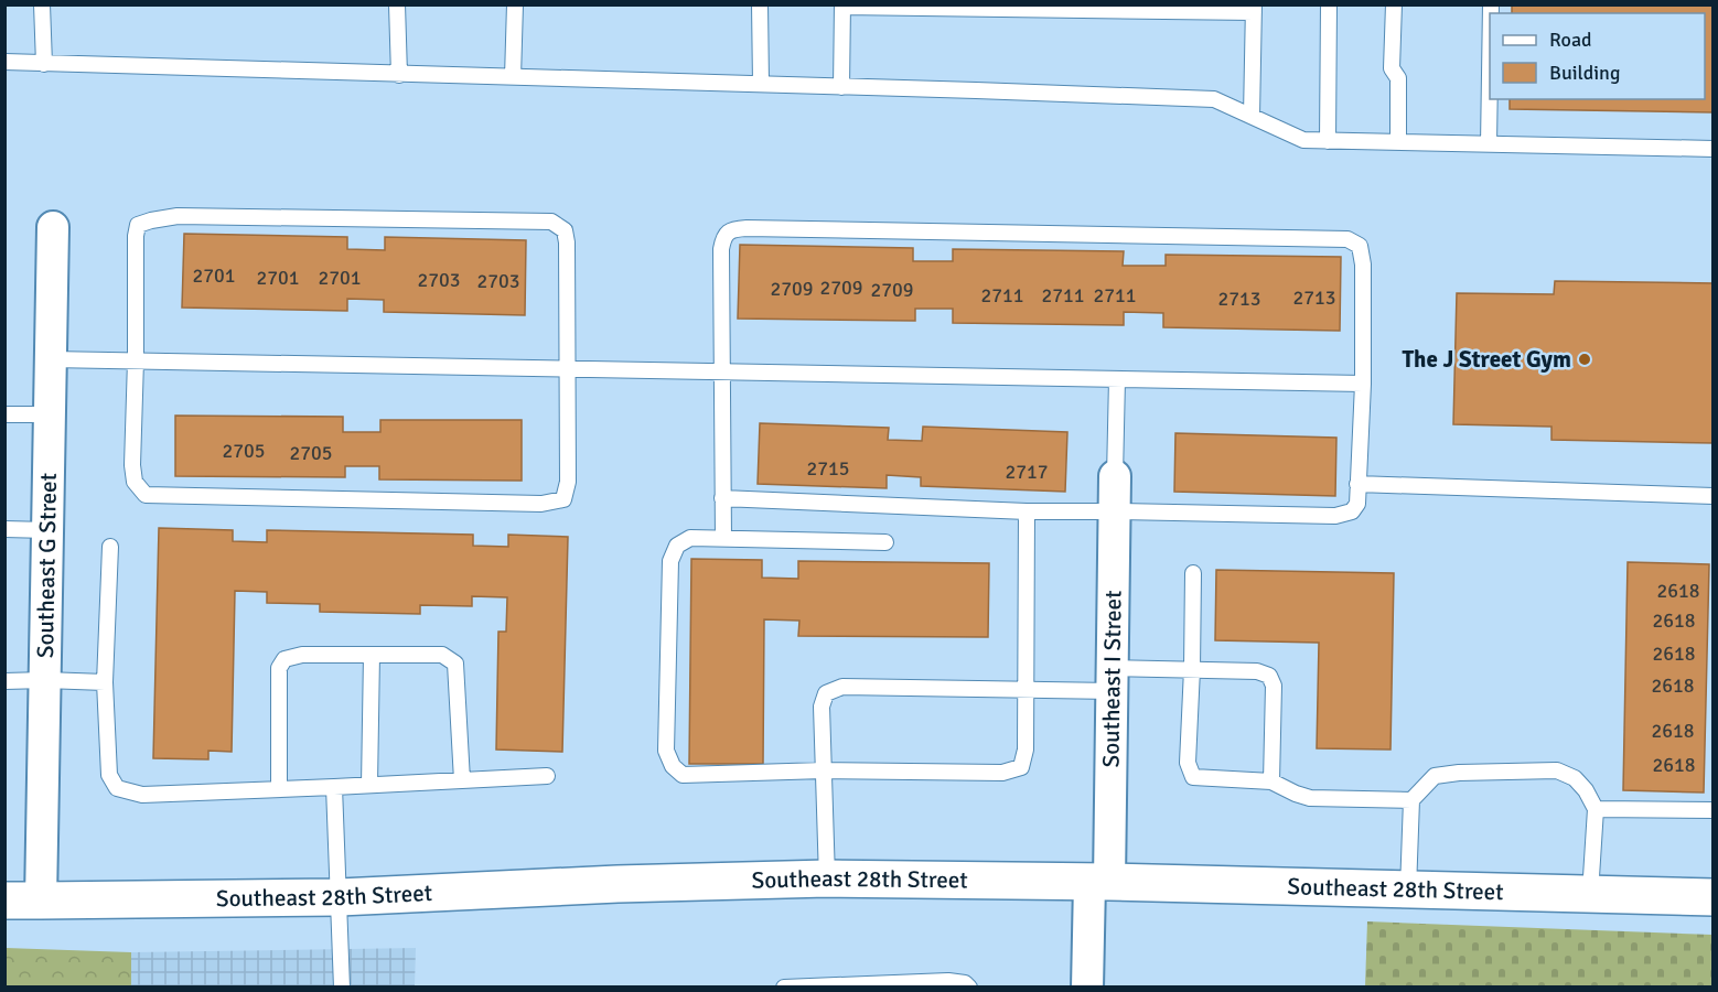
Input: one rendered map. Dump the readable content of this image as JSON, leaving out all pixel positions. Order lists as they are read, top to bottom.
{
  "streets": {
    "main road": ["Southeast 28th Street"],
    "street": ["Southeast G Street", "Southeast I Street"]
  },
  "crossings": [
    ["Southeast G Street", "Southeast 28th Street"],
    ["Southeast I Street", "Southeast 28th Street"]
  ],
  "places": ["The J Street Gym"],
  "house_numbers": [
    "2701",
    "2701",
    "2701",
    "2703",
    "2703",
    "2709",
    "2709",
    "2709",
    "2711",
    "2711",
    "2711",
    "2713",
    "2713",
    "2705",
    "2705",
    "2715",
    "2717",
    "2618",
    "2618",
    "2618",
    "2618",
    "2618",
    "2618"
  ],
  "legend": ["Road", "Building"]
}
